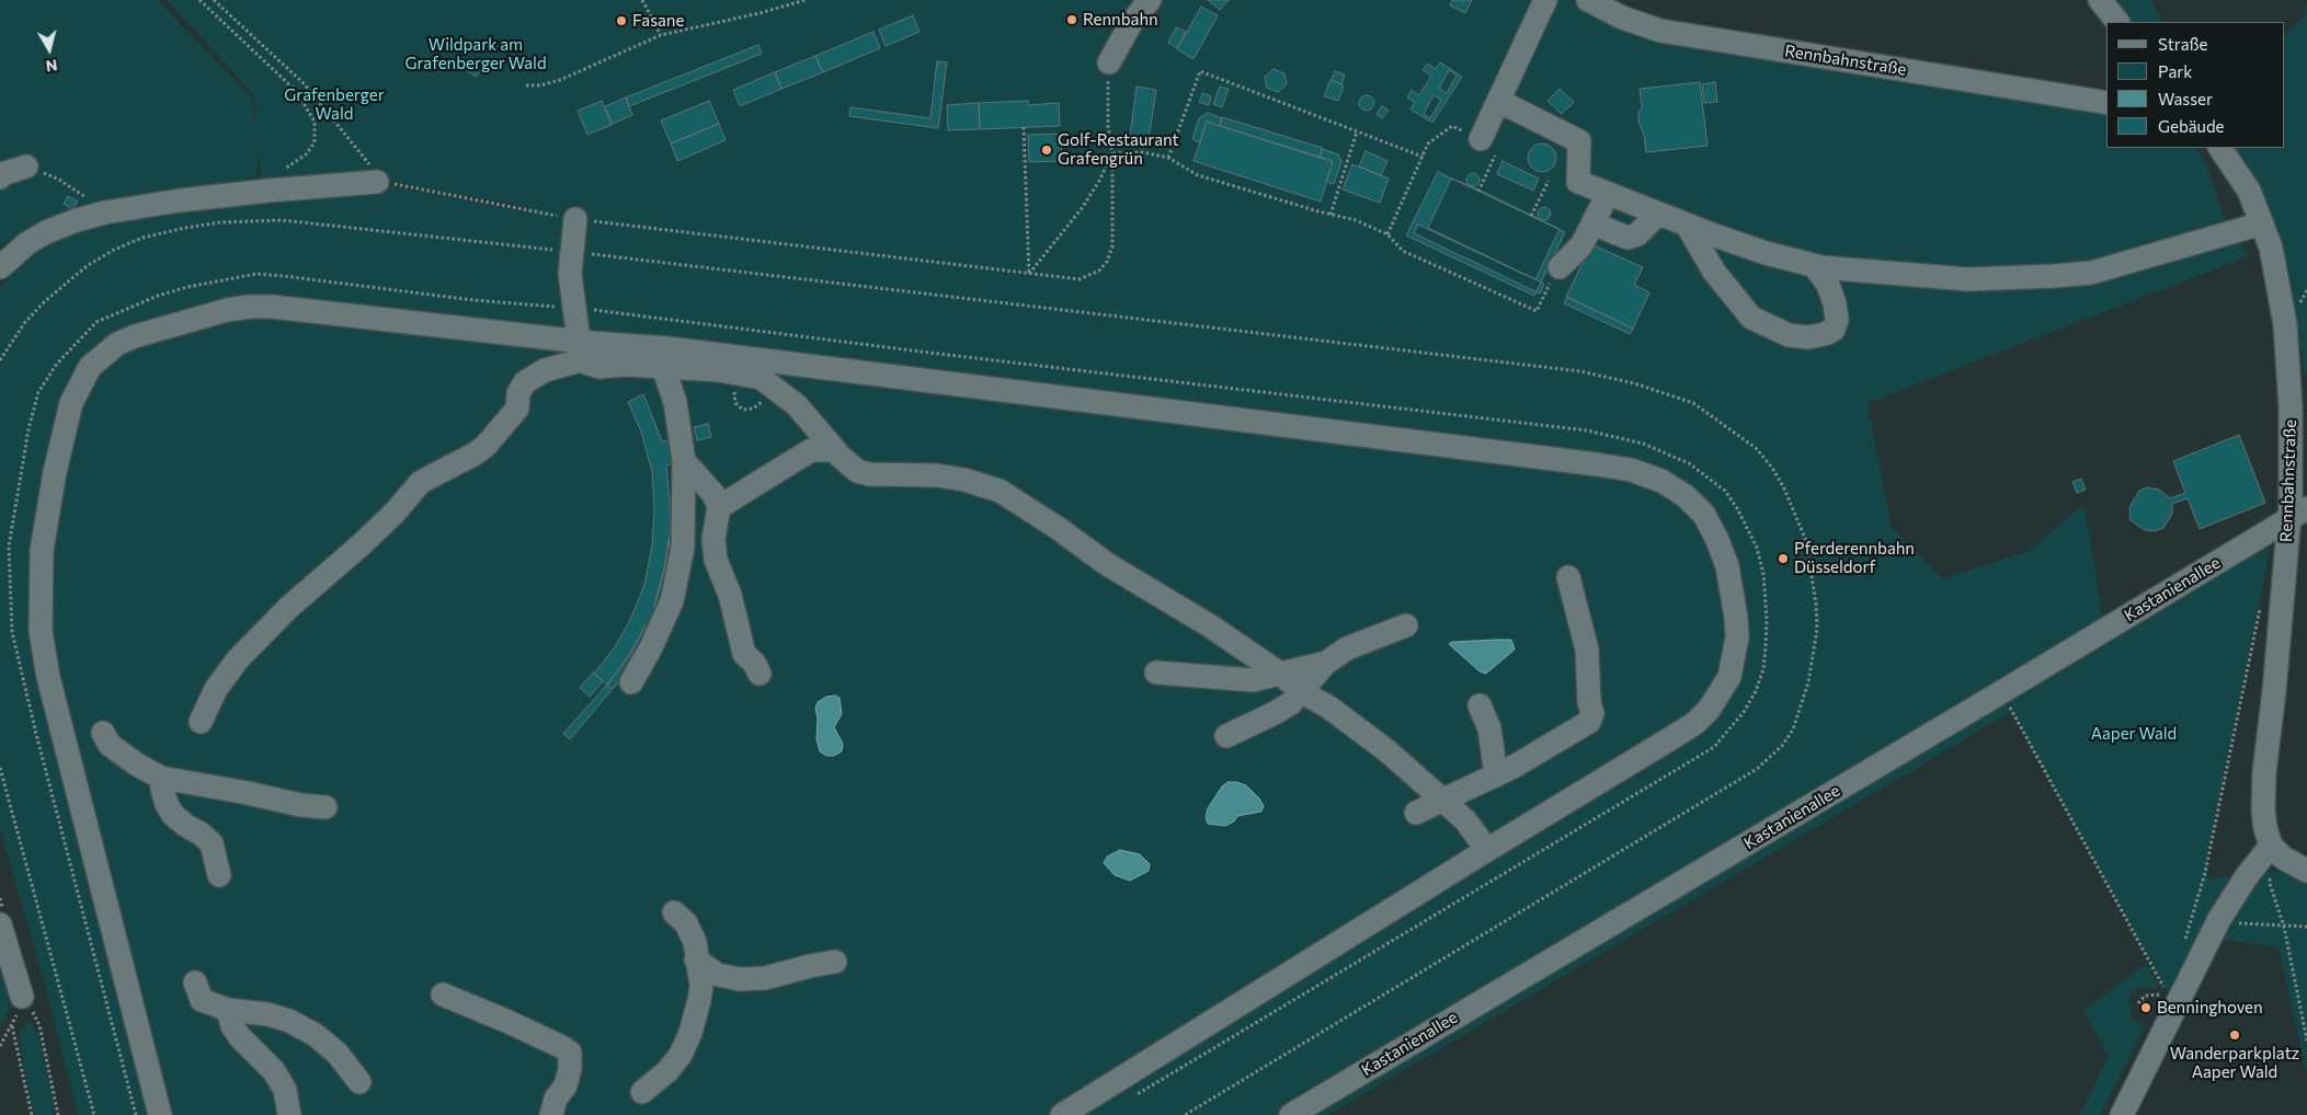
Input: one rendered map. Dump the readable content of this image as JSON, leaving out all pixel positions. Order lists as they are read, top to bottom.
{
  "streets": {
    "street": ["Rennbahnstraße", "Kastanienallee"]
  },
  "crossings": [
    ["Rennbahnstraße", "Kastanienallee"]
  ],
  "parks": ["Wildpark am Grafenberger Wald", "Grafenberger Wald", "Aaper Wald"],
  "places": [
    "Rennbahn",
    "Fasane",
    "Golf-Restaurant Grafengrün",
    "Pferderennbahn Düsseldorf",
    "Benninghoven",
    "Wanderparkplatz Aaper Wald"
  ],
  "legend": [
    "Straße",
    "Park",
    "Wasser",
    "Gebäude"
  ],
  "north": "bottom"
}
